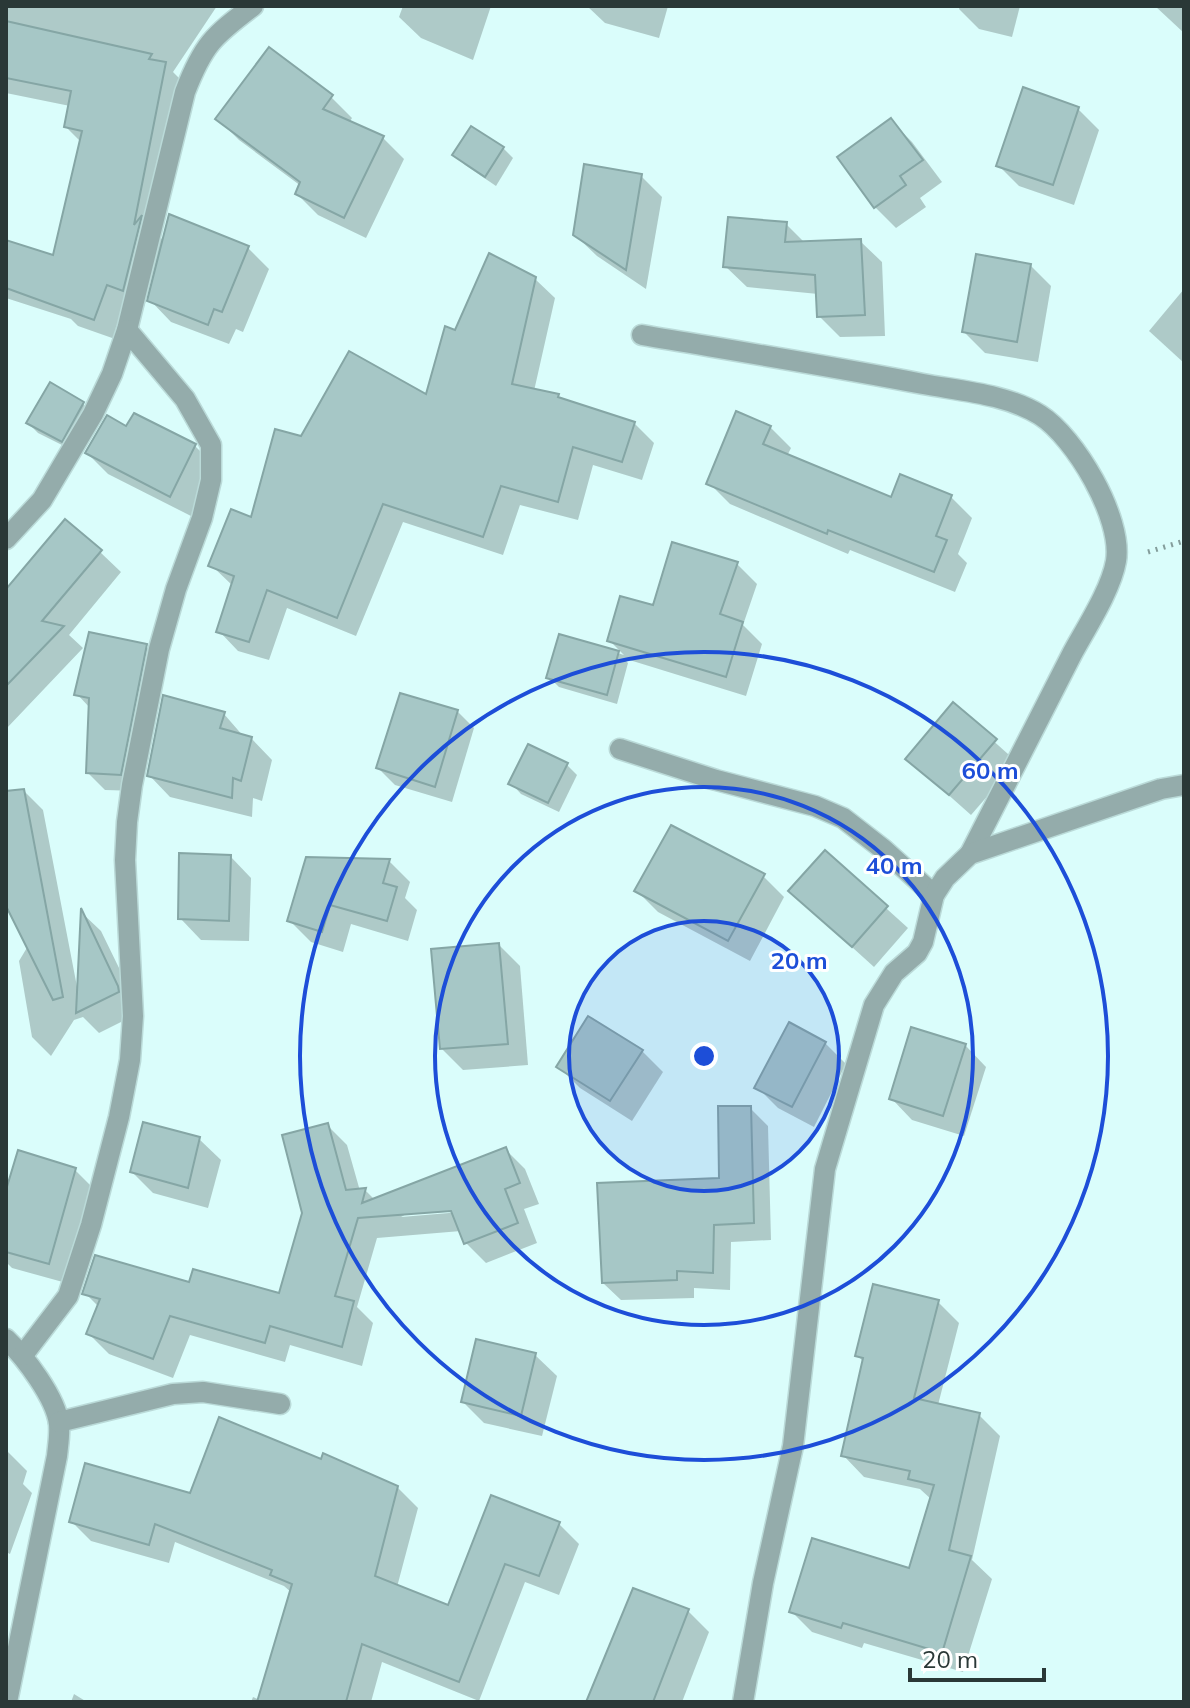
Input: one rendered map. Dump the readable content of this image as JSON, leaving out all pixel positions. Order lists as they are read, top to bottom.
{
  "scale_bar": "20 m",
  "rings": ["60 m", "40 m", "20 m"]
}
